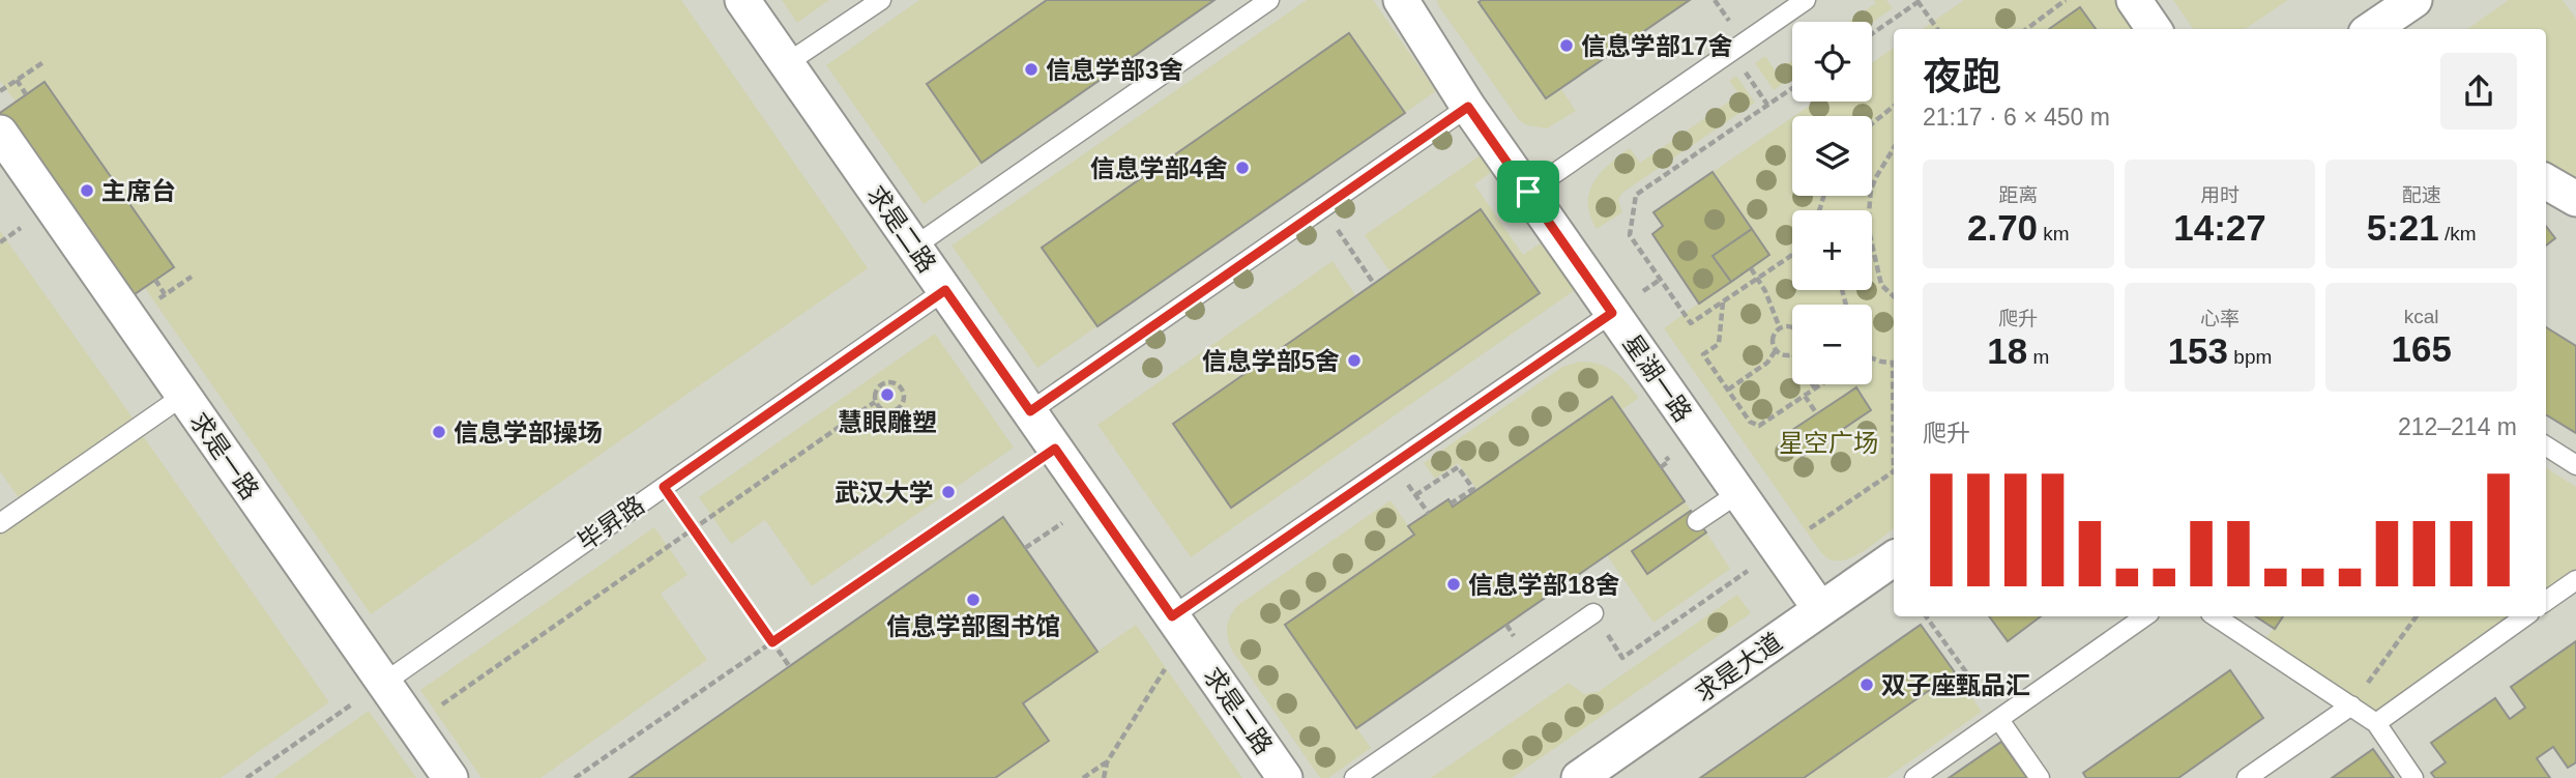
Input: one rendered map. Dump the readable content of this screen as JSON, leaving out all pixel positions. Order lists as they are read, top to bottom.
{
  "streets": {
    "street": [
      "求是二路",
      "星湖一路",
      "求是一路",
      "求是大道"
    ],
    "lane": ["毕昇路"]
  },
  "crossings": [
    ["求是二路", "毕昇路"],
    ["星湖一路", "求是大道"],
    ["求是一路", "毕昇路"]
  ],
  "parks": ["星空广场"],
  "places": [
    "信息学部17舍",
    "信息学部3舍",
    "信息学部4舍",
    "主席台",
    "信息学部5舍",
    "慧眼雕塑",
    "信息学部操场",
    "武汉大学",
    "信息学部18舍",
    "信息学部图书馆",
    "双子座甄品汇"
  ],
  "page": {
    "map_buttons": ["+", "−"],
    "heading": ["夜跑", "21:17 · 6 × 450 m"],
    "stats": [
      ["距离", "2.70 km"],
      ["用时", "14:27"],
      ["配速", "5:21 /km"],
      ["爬升", "18 m"],
      ["心率", "153 bpm"],
      ["kcal", "165"]
    ],
    "chart": ["爬升", "212–214 m"]
  }
}
